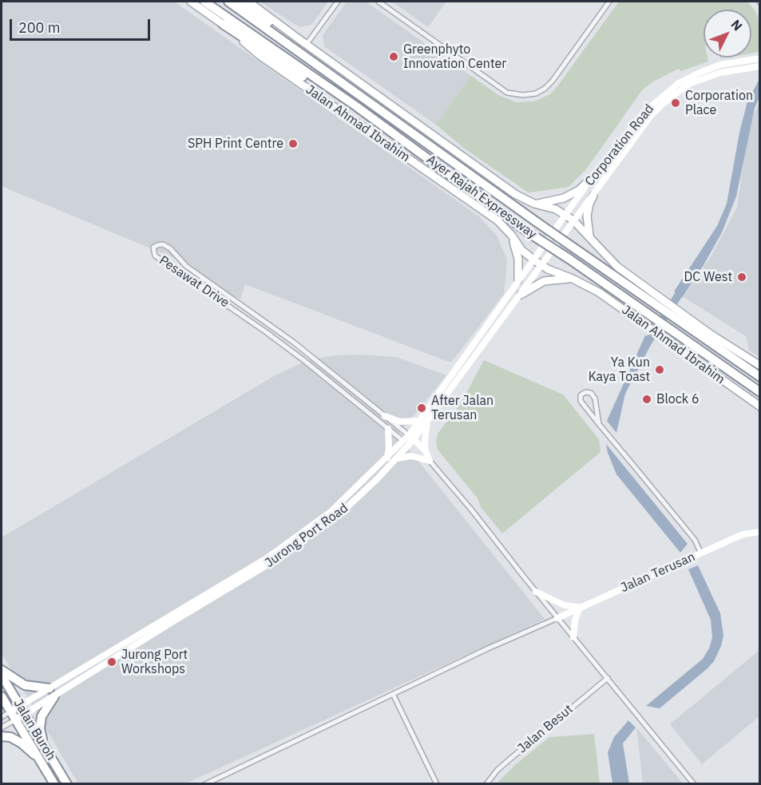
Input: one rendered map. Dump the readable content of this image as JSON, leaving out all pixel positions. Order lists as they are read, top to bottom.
{
  "streets": {
    "highway": ["Ayer Rajah Expressway", "Jalan Buroh"],
    "main road": [
      "Jalan Ahmad Ibrahim",
      "Corporation Road",
      "Jurong Port Road",
      "Jalan Terusan"
    ],
    "street": ["Pesawat Drive", "Jalan Besut"]
  },
  "crossings": [
    ["Jalan Ahmad Ibrahim", "Corporation Road"],
    ["Jalan Ahmad Ibrahim", "Jurong Port Road"],
    ["Corporation Road", "Jurong Port Road"],
    ["Pesawat Drive", "Jurong Port Road"],
    ["Jurong Port Road", "Jalan Buroh"]
  ],
  "places": [
    "Greenphyto Innovation Center",
    "Corporation Place",
    "SPH Print Centre",
    "DC West",
    "Ya Kun Kaya Toast",
    "Block 6",
    "After Jalan Terusan",
    "Jurong Port Workshops"
  ],
  "scale_bar": "200 m",
  "north": "top right"
}
